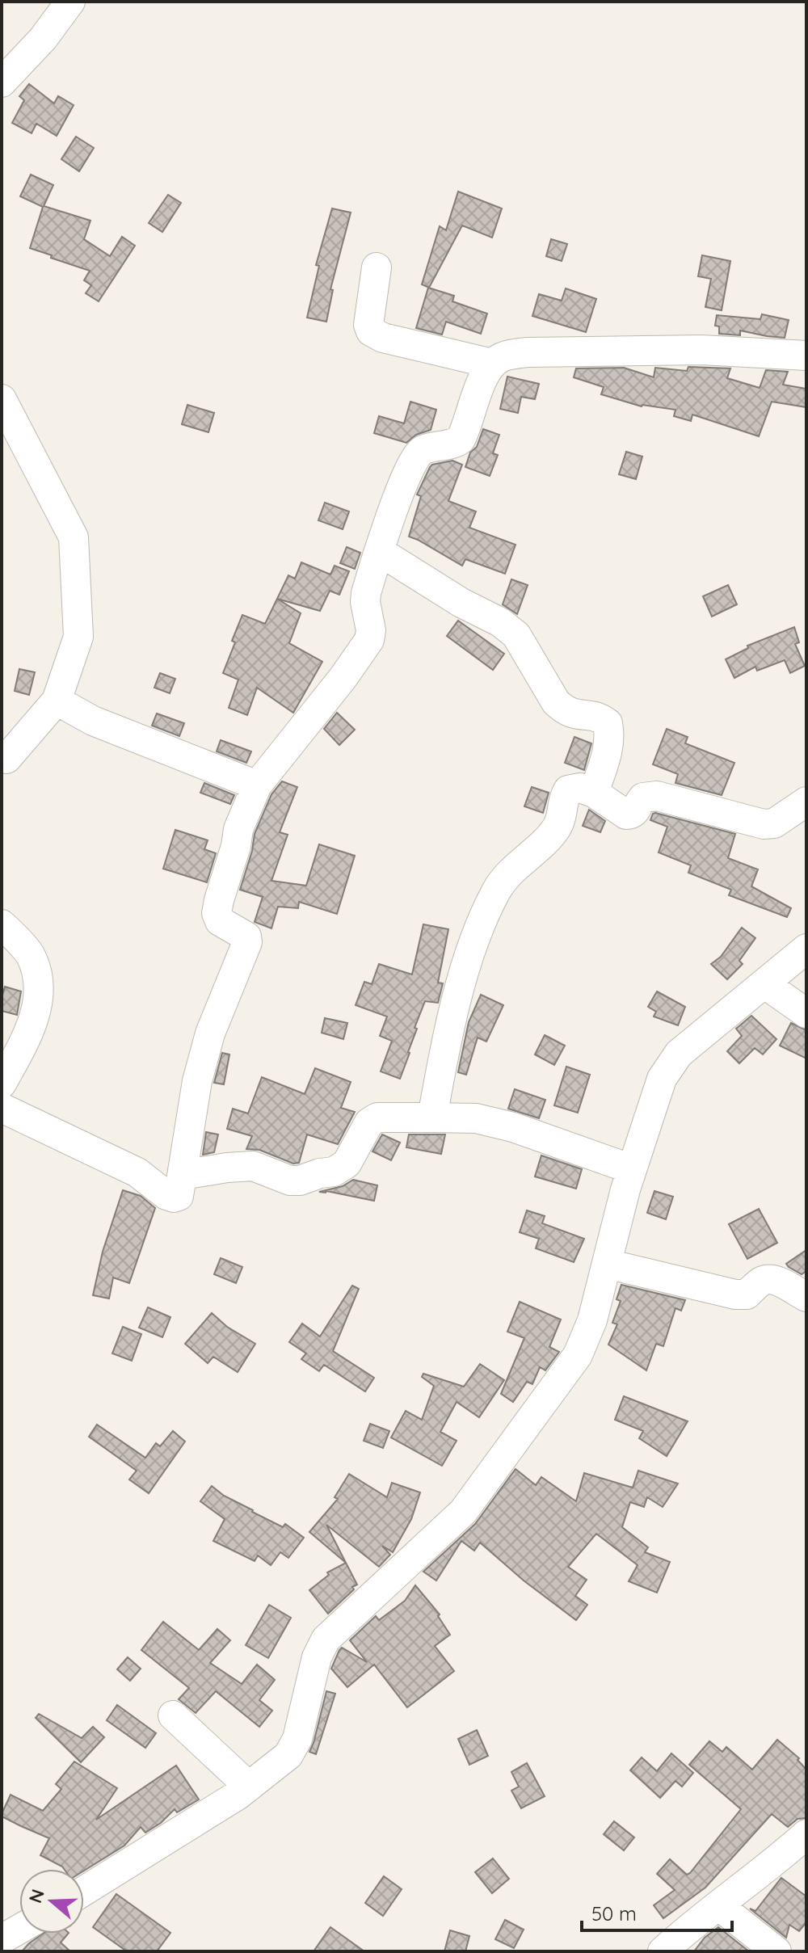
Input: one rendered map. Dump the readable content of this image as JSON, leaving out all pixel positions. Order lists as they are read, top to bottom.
{
  "scale_bar": "50 m",
  "north": "left"
}
